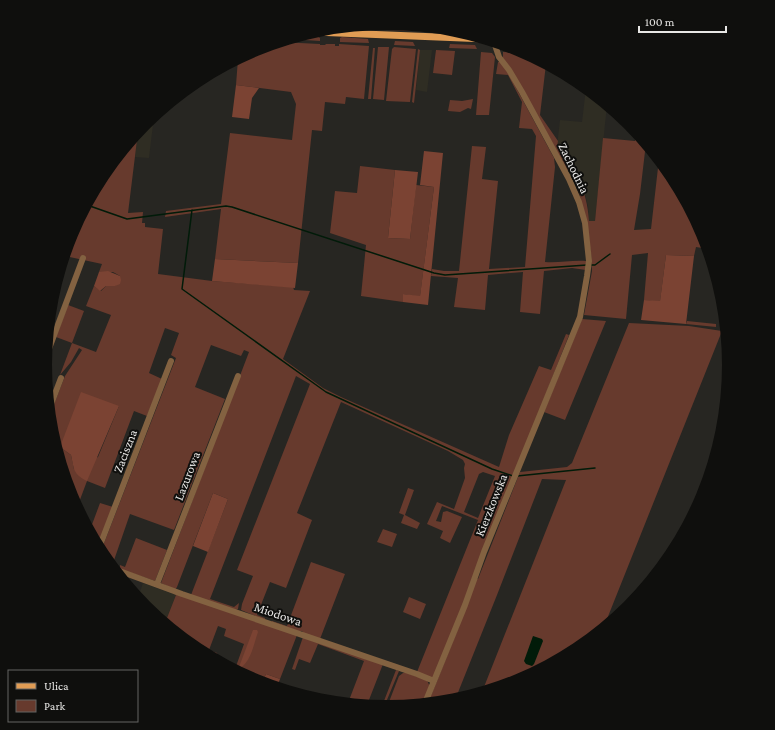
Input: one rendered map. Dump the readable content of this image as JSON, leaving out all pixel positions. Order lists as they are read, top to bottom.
{
  "streets": {
    "street": [
      "Zachodnia",
      "Zaciszna",
      "Lazurowa",
      "Kierzkowska",
      "Miodowa"
    ]
  },
  "crossings": [
    ["Zachodnia", "Kierzkowska"],
    ["Lazurowa", "Miodowa"],
    ["Kierzkowska", "Miodowa"]
  ],
  "legend": ["Ulica", "Park"],
  "scale_bar": "100 m"
}
